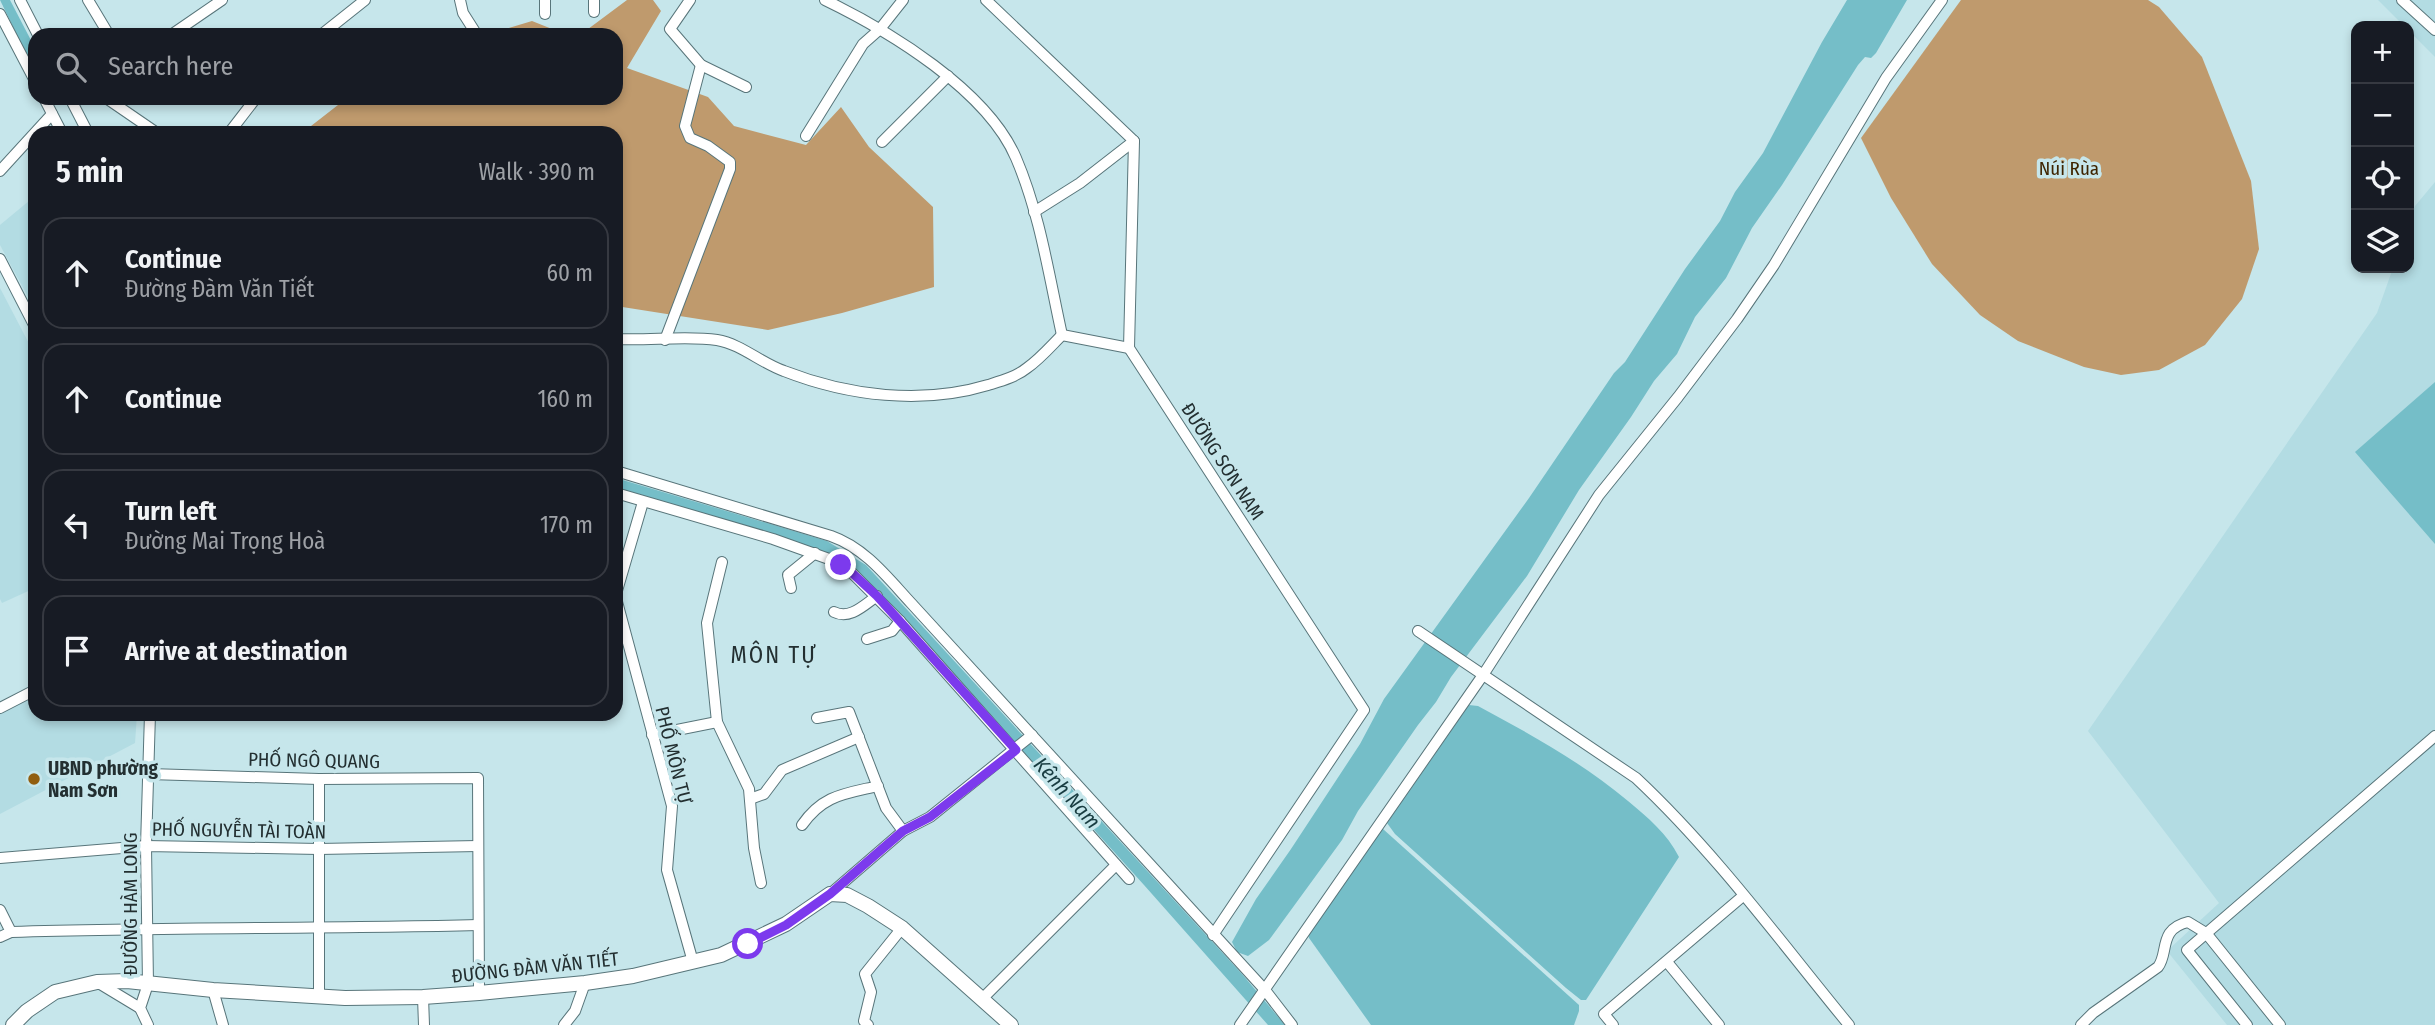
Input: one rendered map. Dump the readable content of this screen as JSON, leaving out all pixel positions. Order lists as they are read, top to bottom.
{
  "streets": {
    "main road": ["ĐƯỜNG ĐÀM VĂN TIẾT"],
    "street": [
      "ĐƯỜNG SƠN NAM",
      "PHỐ MÔN TỰ",
      "PHỐ NGÔ QUANG",
      "PHỐ NGUYỄN TÀI TOÀN",
      "ĐƯỜNG HÀM LONG"
    ]
  },
  "crossings": [
    ["PHỐ MÔN TỰ", "ĐƯỜNG ĐÀM VĂN TIẾT"],
    ["PHỐ NGÔ QUANG", "PHỐ NGUYỄN TÀI TOÀN"],
    ["PHỐ NGÔ QUANG", "ĐƯỜNG HÀM LONG"],
    ["PHỐ NGUYỄN TÀI TOÀN", "ĐƯỜNG HÀM LONG"],
    ["ĐƯỜNG HÀM LONG", "ĐƯỜNG ĐÀM VĂN TIẾT"]
  ],
  "districts": ["MÔN TỰ"],
  "water": ["Kênh Nam"],
  "parks": ["Núi Rùa"],
  "places": ["UBND phường Nam Sơn"],
  "page": {
    "map_buttons": ["+", "−"],
    "search": "Search here",
    "heading": ["5 min", "Walk · 390 m"],
    "list": [
      ["Continue", "Đường Đàm Văn Tiết", "60 m"],
      ["Continue", "160 m"],
      ["Turn left", "Đường Mai Trọng Hoà", "170 m"],
      "Arrive at destination"
    ]
  }
}
